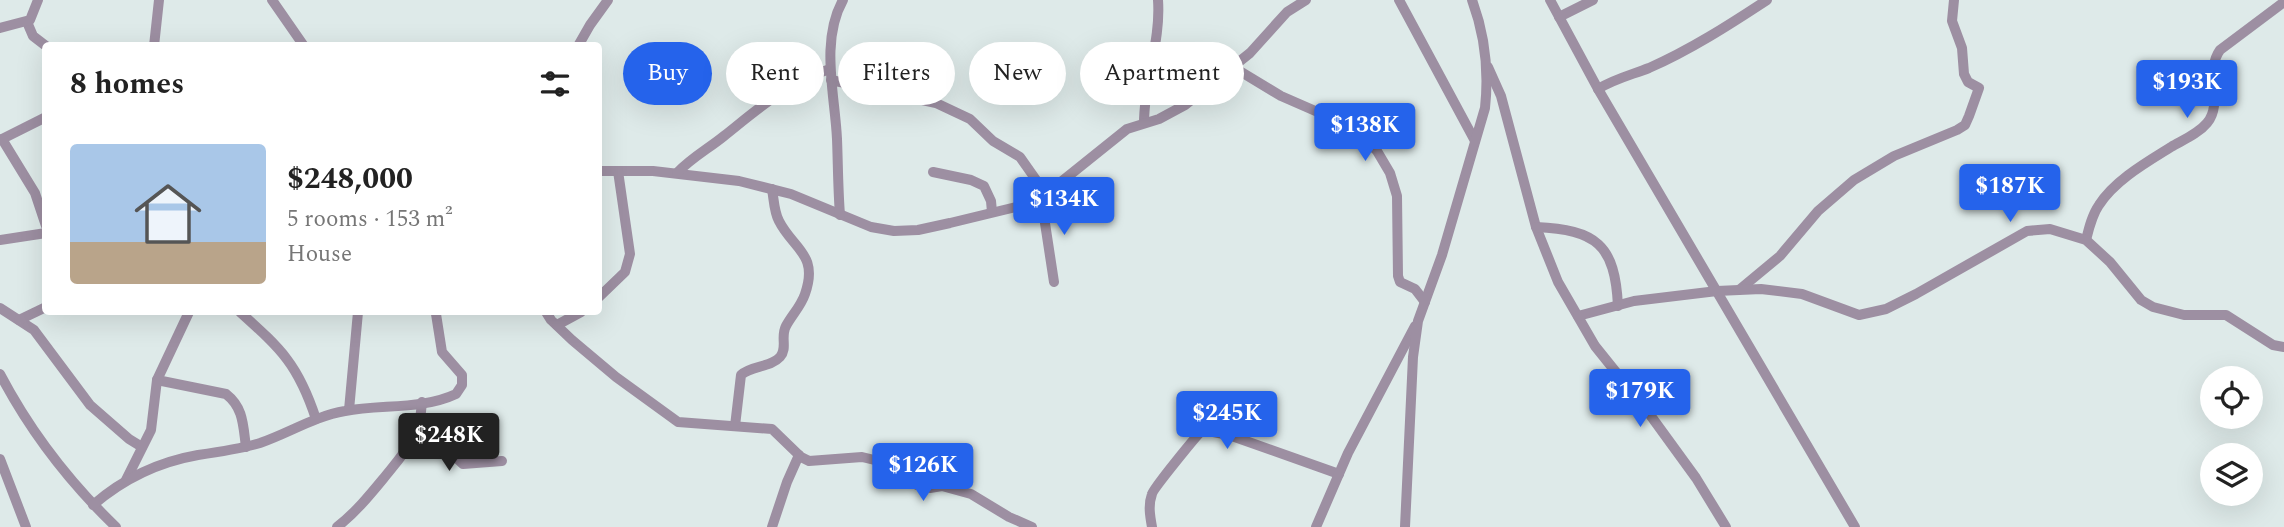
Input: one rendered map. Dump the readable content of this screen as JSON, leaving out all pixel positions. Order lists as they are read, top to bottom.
{
  "page": {
    "chip": [
      "Buy",
      "Rent",
      "Filters",
      "New",
      "Apartment"
    ],
    "heading": "8 homes",
    "price": [
      "$193K",
      "$138K",
      "$187K",
      "$134K",
      "$179K",
      "$245K",
      "$248K",
      "$126K"
    ],
    "list": [
      {
        "name": "$248,000",
        "note": "5 rooms · 153 m² · House"
      }
    ]
  }
}
